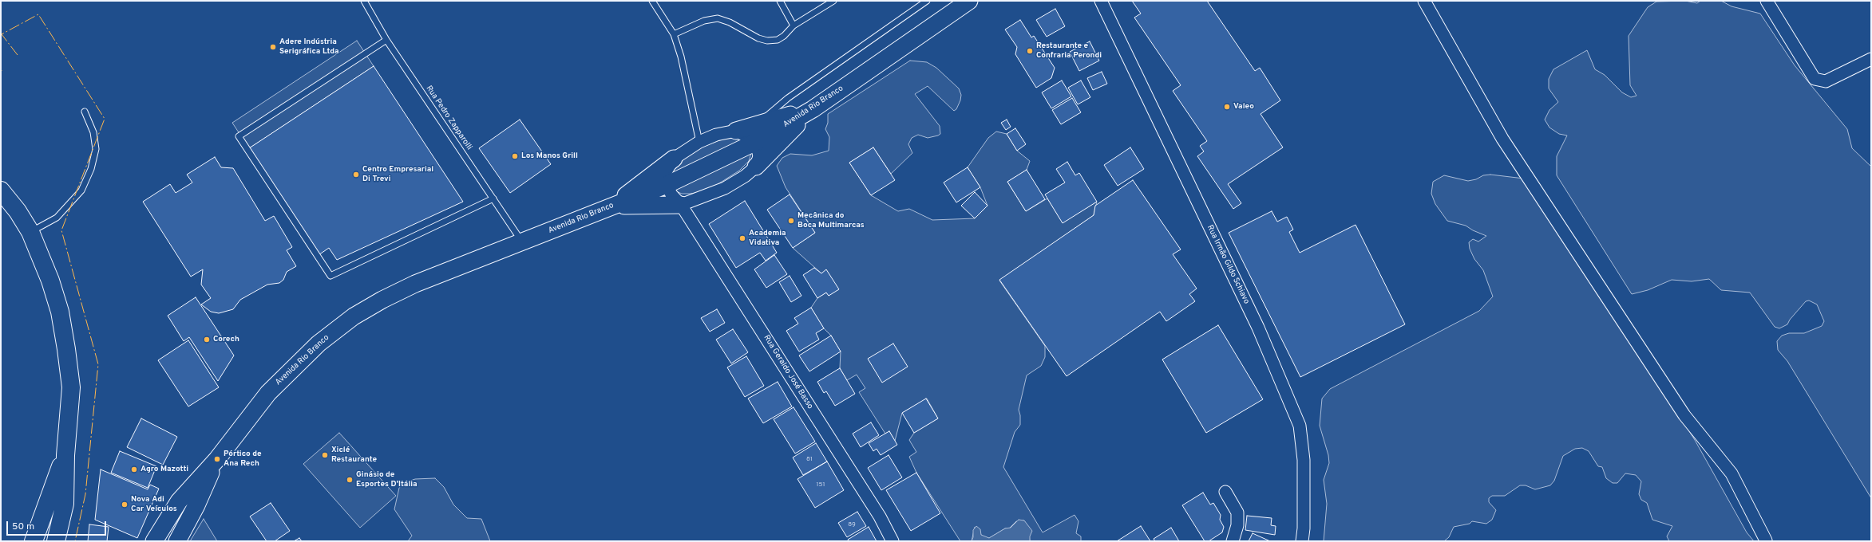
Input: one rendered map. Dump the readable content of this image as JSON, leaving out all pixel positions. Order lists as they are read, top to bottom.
{
  "streets": {
    "main road": ["Avenida Rio Branco"],
    "street": ["Rua Irmão Gildo Schiavo", "Rua Geraldo José Basso"],
    "lane": ["Rua Pedro Zapparolli"]
  },
  "crossings": [
    ["Avenida Rio Branco", "Rua Pedro Zapparolli"],
    ["Avenida Rio Branco", "Rua Geraldo José Basso"]
  ],
  "places": [
    "Adere Indústria Serigráfica Ltda",
    "Restaurante e Confraria Perondi",
    "Valeo",
    "Los Manos Grill",
    "Centro Empresarial Di Trevi",
    "Mecânica do Boca Multimarcas",
    "Academia Vidativa",
    "Corech",
    "Xiclé Restaurante",
    "Pórtico de Ana Rech",
    "Agro Mazotti",
    "Ginásio de Esportes D'Itália",
    "Nova Adi Car Veículos"
  ],
  "house_numbers": ["81", "151", "89"],
  "scale_bar": "50 m"
}
